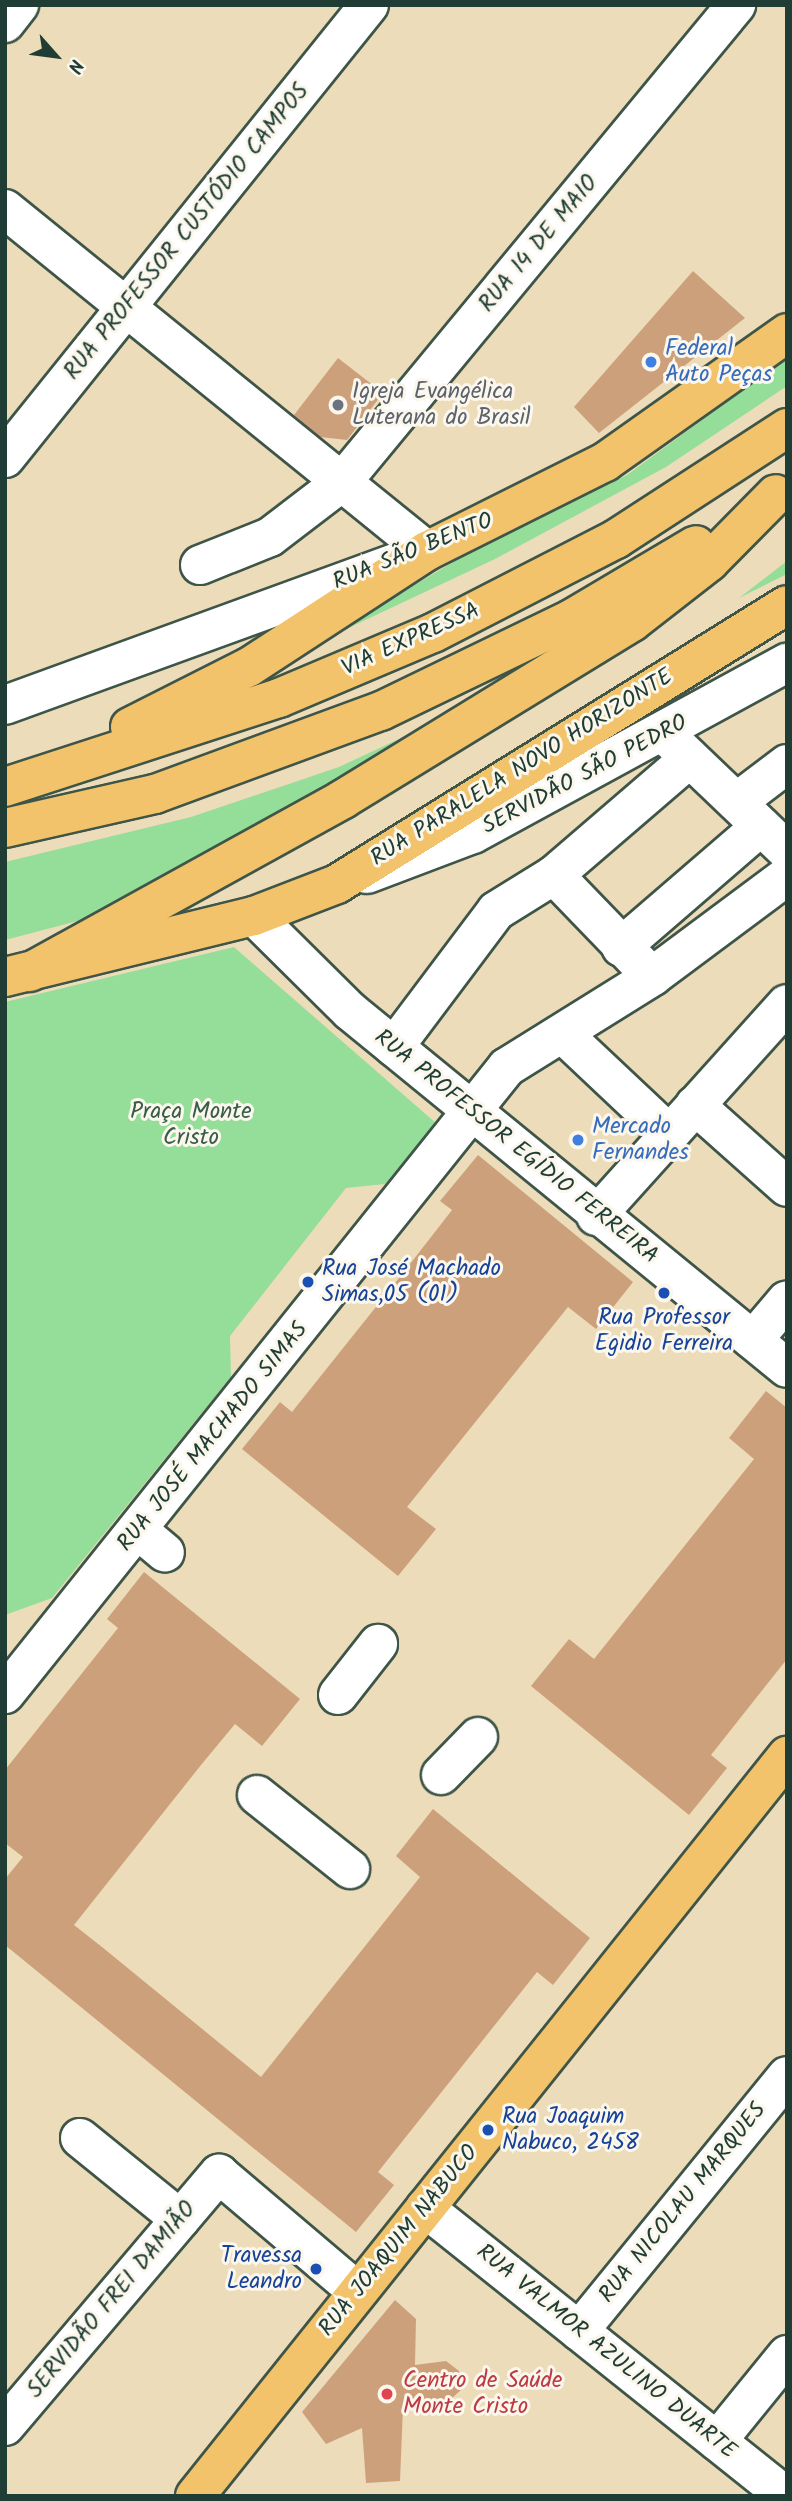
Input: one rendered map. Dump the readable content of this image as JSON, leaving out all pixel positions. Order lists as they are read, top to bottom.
{
  "streets": {
    "main road": [
      "RUA SÃO BENTO",
      "VIA EXPRESSA",
      "RUA PARALELA NOVO HORIZONTE",
      "RUA JOAQUIM NABUCO"
    ],
    "street": [
      "RUA PROFESSOR CUSTÓDIO CAMPOS",
      "RUA 14 DE MAIO",
      "SERVIDÃO SÃO PEDRO",
      "RUA PROFESSOR EGÍDIO FERREIRA",
      "RUA JOSÉ MACHADO SIMAS",
      "RUA NICOLAU MARQUES",
      "SERVIDÃO FREI DAMIÃO",
      "RUA VALMOR AZULINO DUARTE"
    ]
  },
  "crossings": [
    ["RUA PARALELA NOVO HORIZONTE", "SERVIDÃO SÃO PEDRO"],
    ["RUA PARALELA NOVO HORIZONTE", "RUA PROFESSOR EGÍDIO FERREIRA"],
    ["SERVIDÃO SÃO PEDRO", "RUA PROFESSOR EGÍDIO FERREIRA"],
    ["RUA PROFESSOR EGÍDIO FERREIRA", "RUA JOSÉ MACHADO SIMAS"],
    ["RUA NICOLAU MARQUES", "RUA VALMOR AZULINO DUARTE"],
    ["RUA JOAQUIM NABUCO", "SERVIDÃO FREI DAMIÃO"],
    ["RUA JOAQUIM NABUCO", "RUA VALMOR AZULINO DUARTE"]
  ],
  "parks": ["Praça Monte Cristo"],
  "places": [
    "Federal Auto Peças",
    "Igreja Evangélica Luterana do Brasil",
    "Mercado Fernandes",
    "Rua José Machado Simas,05 (01)",
    "Rua Professor Egidio Ferreira",
    "Rua Joaquim Nabuco, 2458",
    "Travessa Leandro",
    "Centro de Saúde Monte Cristo"
  ],
  "north": "bottom right"
}
